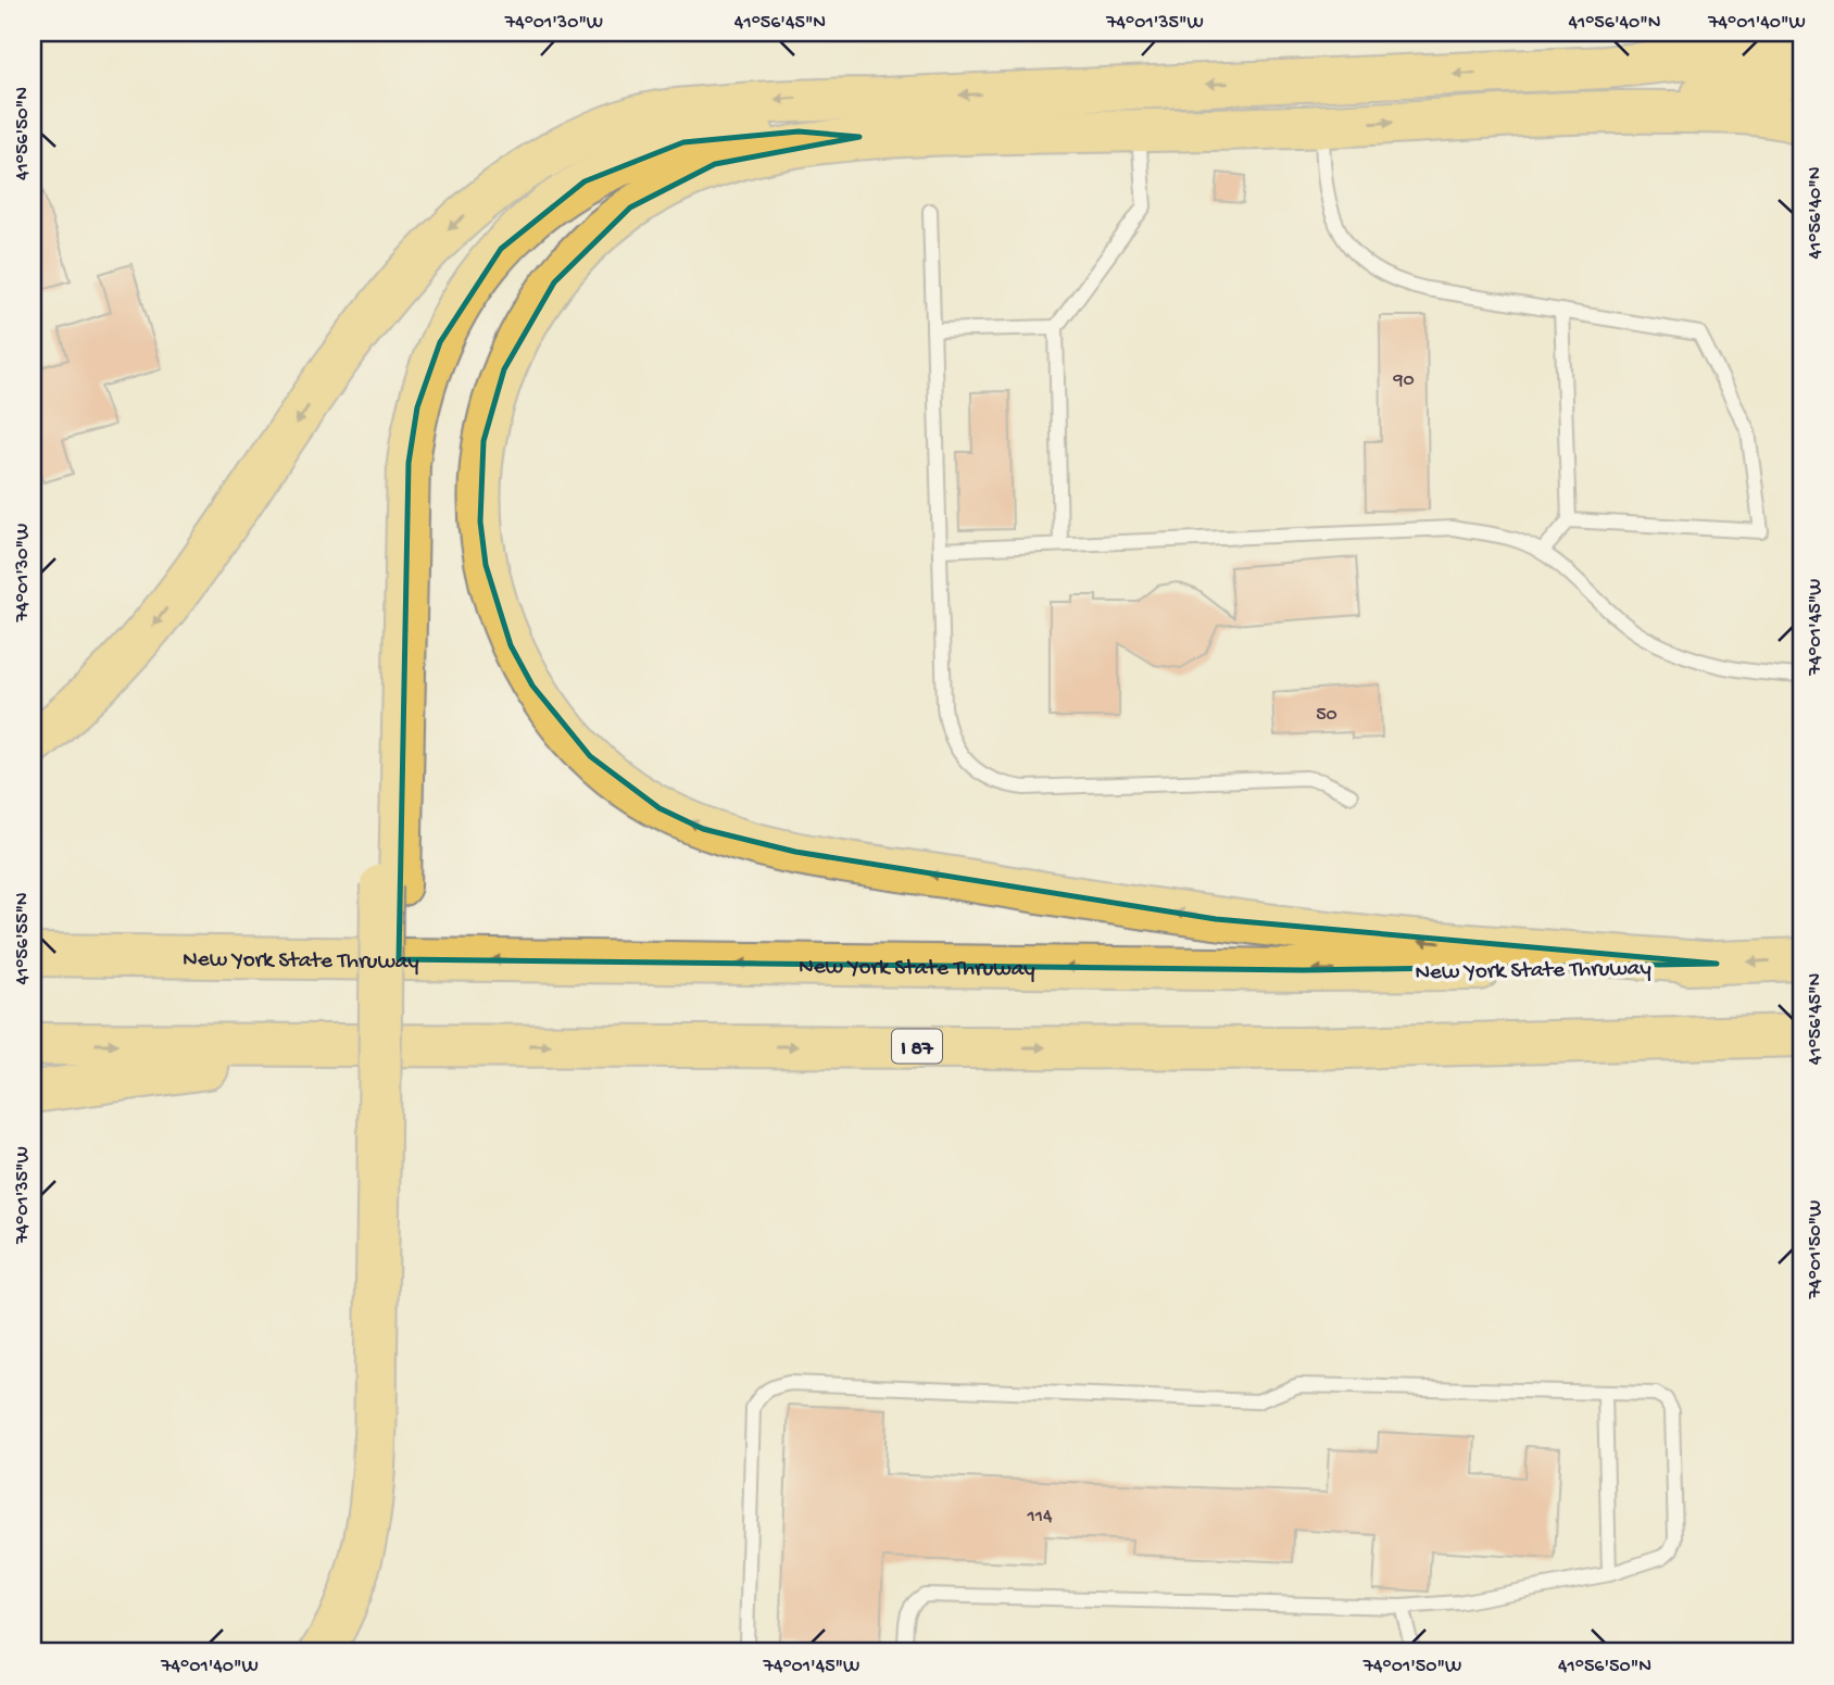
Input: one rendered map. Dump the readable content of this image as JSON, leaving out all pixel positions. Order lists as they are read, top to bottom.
{
  "streets": {
    "highway": ["New York State Thruway", "I 87"]
  },
  "house_numbers": ["90", "50", "114"],
  "coordinates": [
    "74°01'30\"W",
    "41°56'45\"N",
    "74°01'35\"W",
    "41°56'40\"N",
    "74°01'40\"W",
    "41°56'50\"N",
    "74°01'45\"W",
    "41°56'55\"N",
    "74°01'50\"W"
  ]
}
